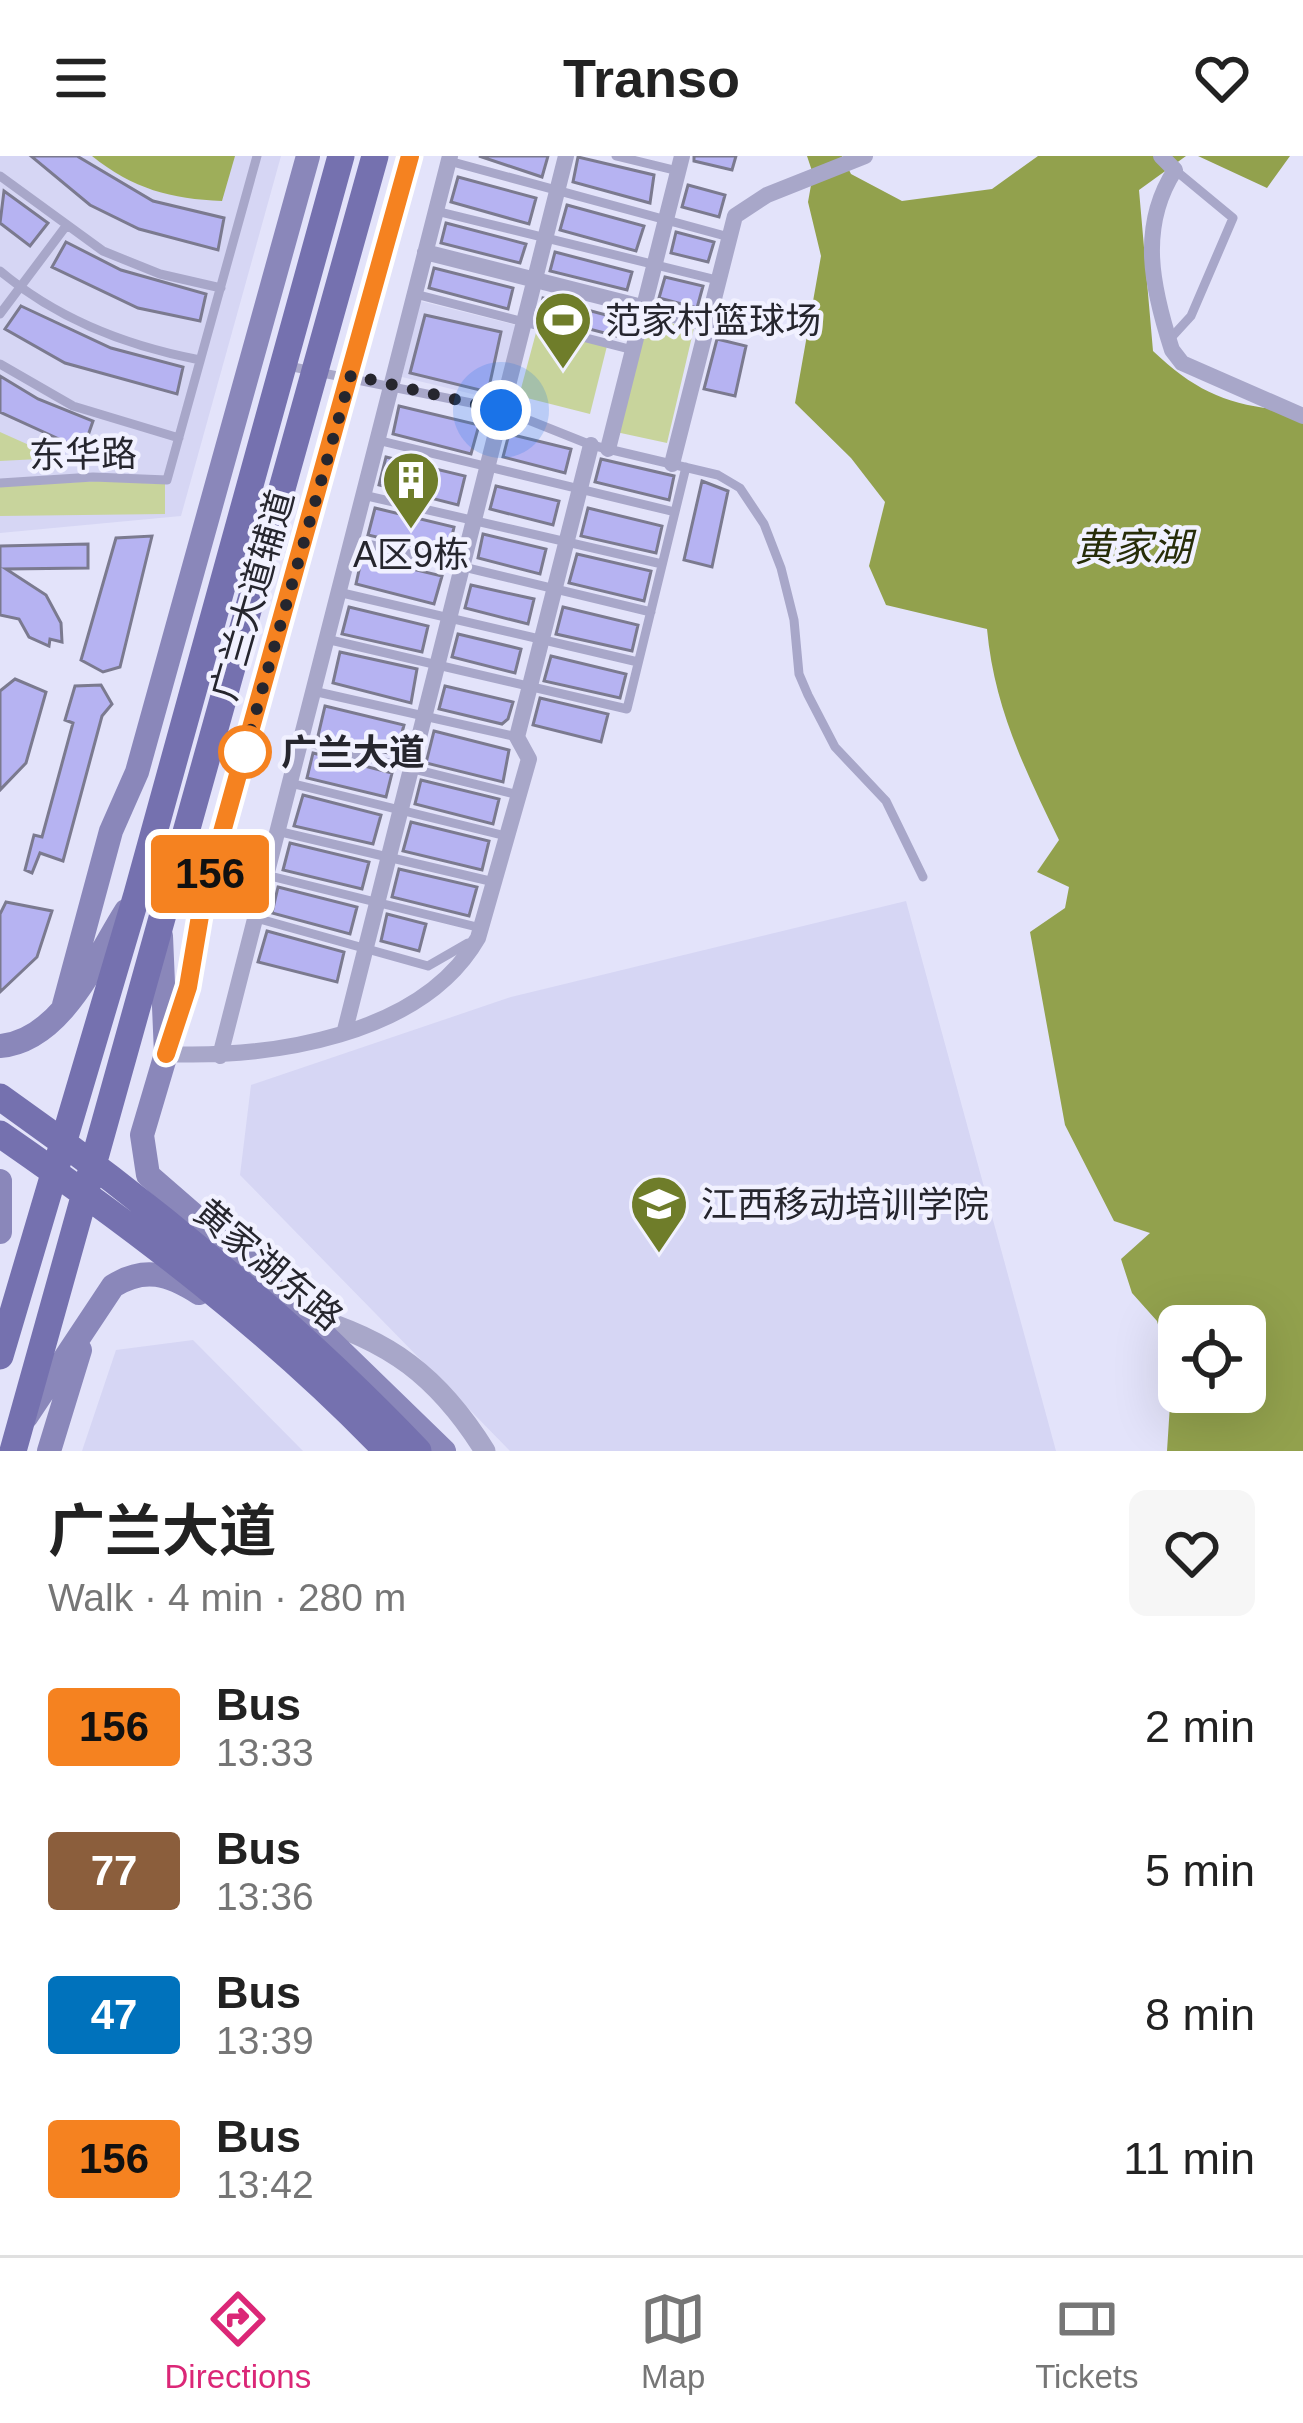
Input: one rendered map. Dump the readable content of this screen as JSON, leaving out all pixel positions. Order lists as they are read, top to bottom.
{
  "streets": {
    "main road": ["广兰大道辅道", "黄家湖东路"],
    "lane": ["东华路"]
  },
  "water": ["黄家湖"],
  "places": {
    "sports": ["范家村篮球场"],
    "building": ["A区9栋"],
    "other": ["广兰大道"],
    "school or university": ["江西移动培训学院"]
  },
  "lines": ["bus line 156"],
  "page": {
    "header": "Transo",
    "on_map": "156",
    "heading": ["广兰大道", "Walk · 4 min · 280 m"],
    "list": [
      {
        "mark": "156",
        "name": "Bus",
        "note": "13:33",
        "value": "2 min"
      },
      {
        "mark": "77",
        "name": "Bus",
        "note": "13:36",
        "value": "5 min"
      },
      {
        "mark": "47",
        "name": "Bus",
        "note": "13:39",
        "value": "8 min"
      },
      {
        "mark": "156",
        "name": "Bus",
        "note": "13:42",
        "value": "11 min"
      }
    ],
    "tabs": ["Directions", "Map", "Tickets"]
  }
}
